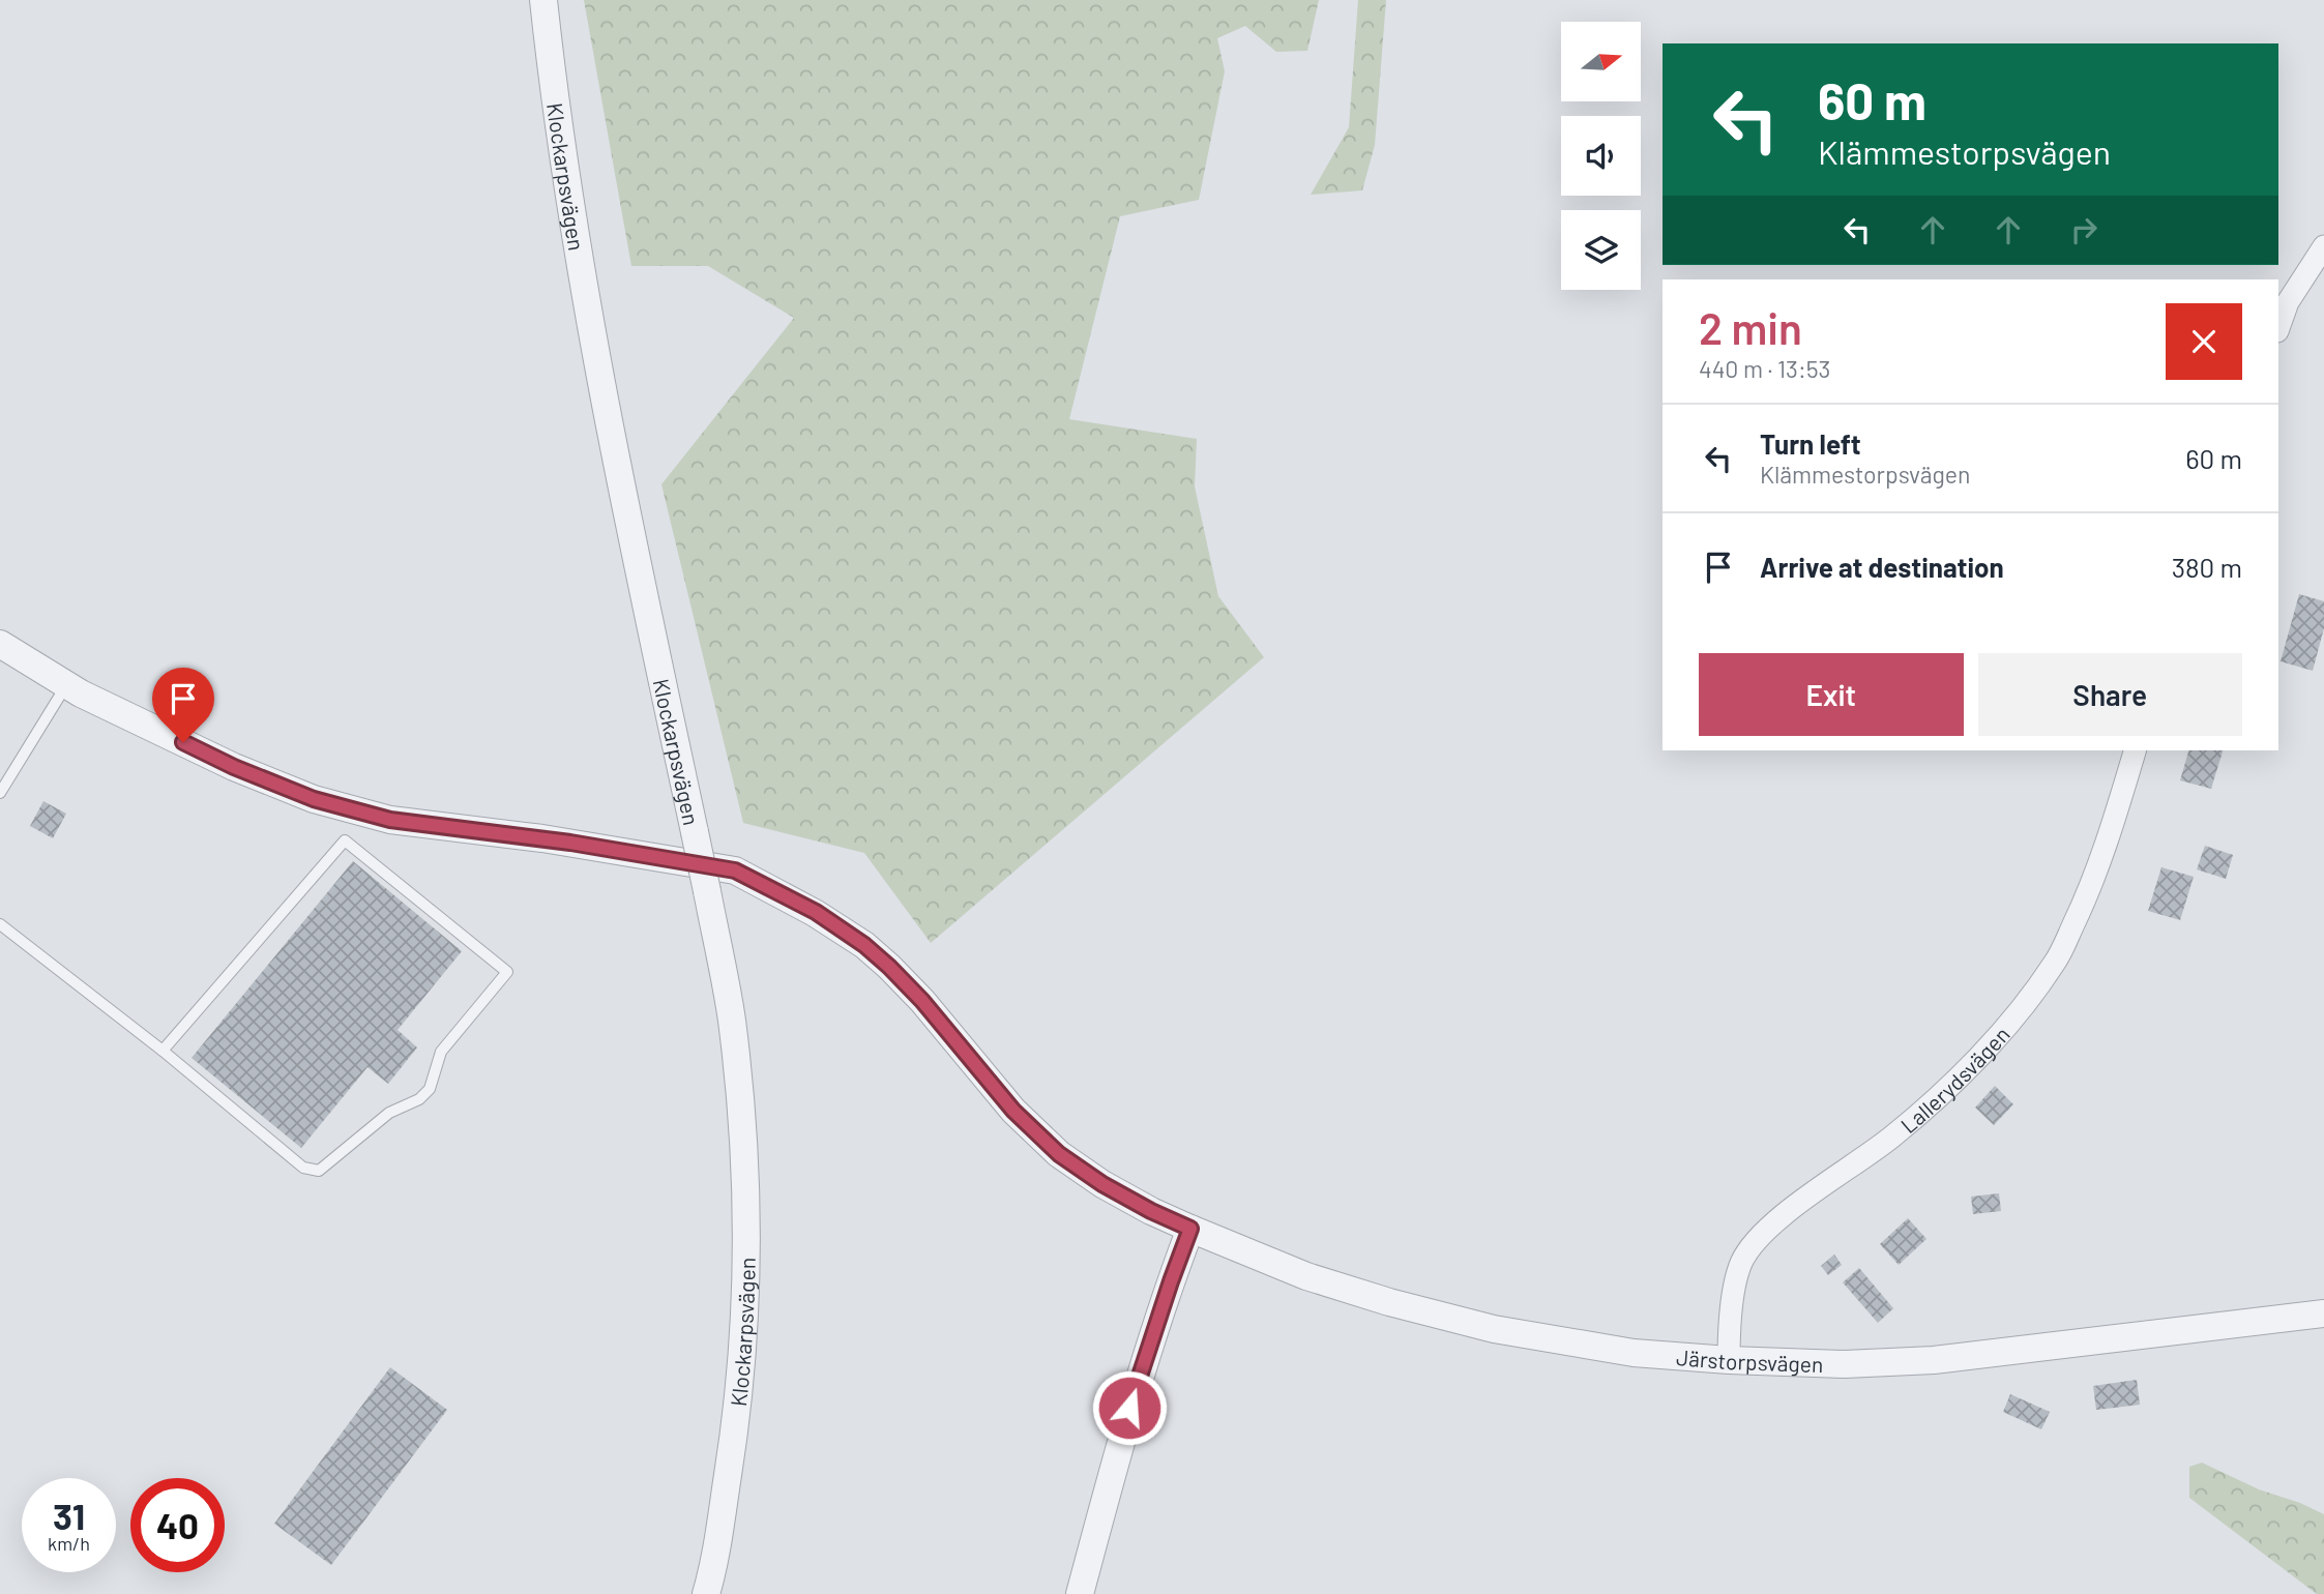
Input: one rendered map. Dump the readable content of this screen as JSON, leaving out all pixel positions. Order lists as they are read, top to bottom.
{
  "streets": {
    "street": ["Klockarpsvägen", "Lallerydsvägen", "Järstorpsvägen"]
  },
  "crossings": [
    ["Lallerydsvägen", "Järstorpsvägen"]
  ],
  "north": "right",
  "page": {
    "turn": ["60 m", "Klämmestorpsvägen"],
    "heading": ["2 min", "440 m · 13:53"],
    "list": [
      {
        "name": "Turn left",
        "note": "Klämmestorpsvägen",
        "value": "60 m"
      },
      {
        "name": "Arrive at destination",
        "value": "380 m"
      }
    ],
    "buttons": ["Exit", "Share"],
    "speed": "31 km/h",
    "limit": "40"
  }
}
